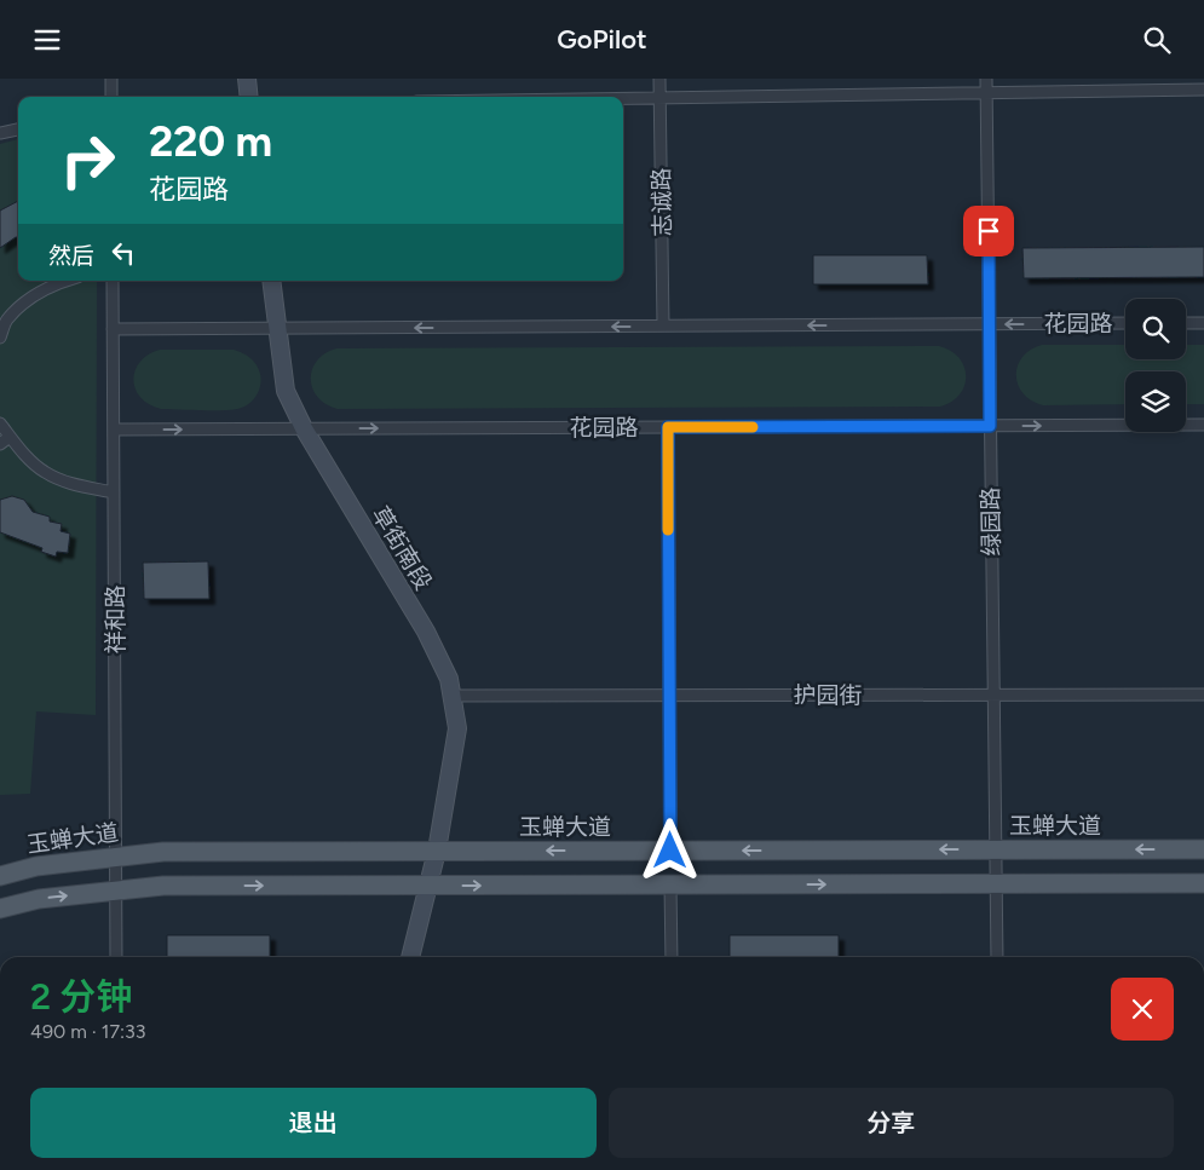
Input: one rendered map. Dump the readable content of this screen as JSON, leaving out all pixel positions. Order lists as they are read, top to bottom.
{
  "streets": {
    "main road": ["草街南段", "玉蝉大道"],
    "street": [
      "志诚路",
      "花园路",
      "绿园路",
      "祥和路",
      "护园街"
    ]
  },
  "crossings": [
    ["志诚路", "花园路"],
    ["花园路", "绿园路"],
    ["花园路", "草街南段"],
    ["花园路", "祥和路"],
    ["绿园路", "护园街"],
    ["绿园路", "玉蝉大道"],
    ["草街南段", "护园街"],
    ["草街南段", "玉蝉大道"],
    ["祥和路", "玉蝉大道"]
  ],
  "page": {
    "header": "GoPilot",
    "turn": ["220 m", "花园路"],
    "then": "然后",
    "heading": ["2 分钟", "490 m · 17:33"],
    "buttons": ["退出", "分享"]
  }
}
